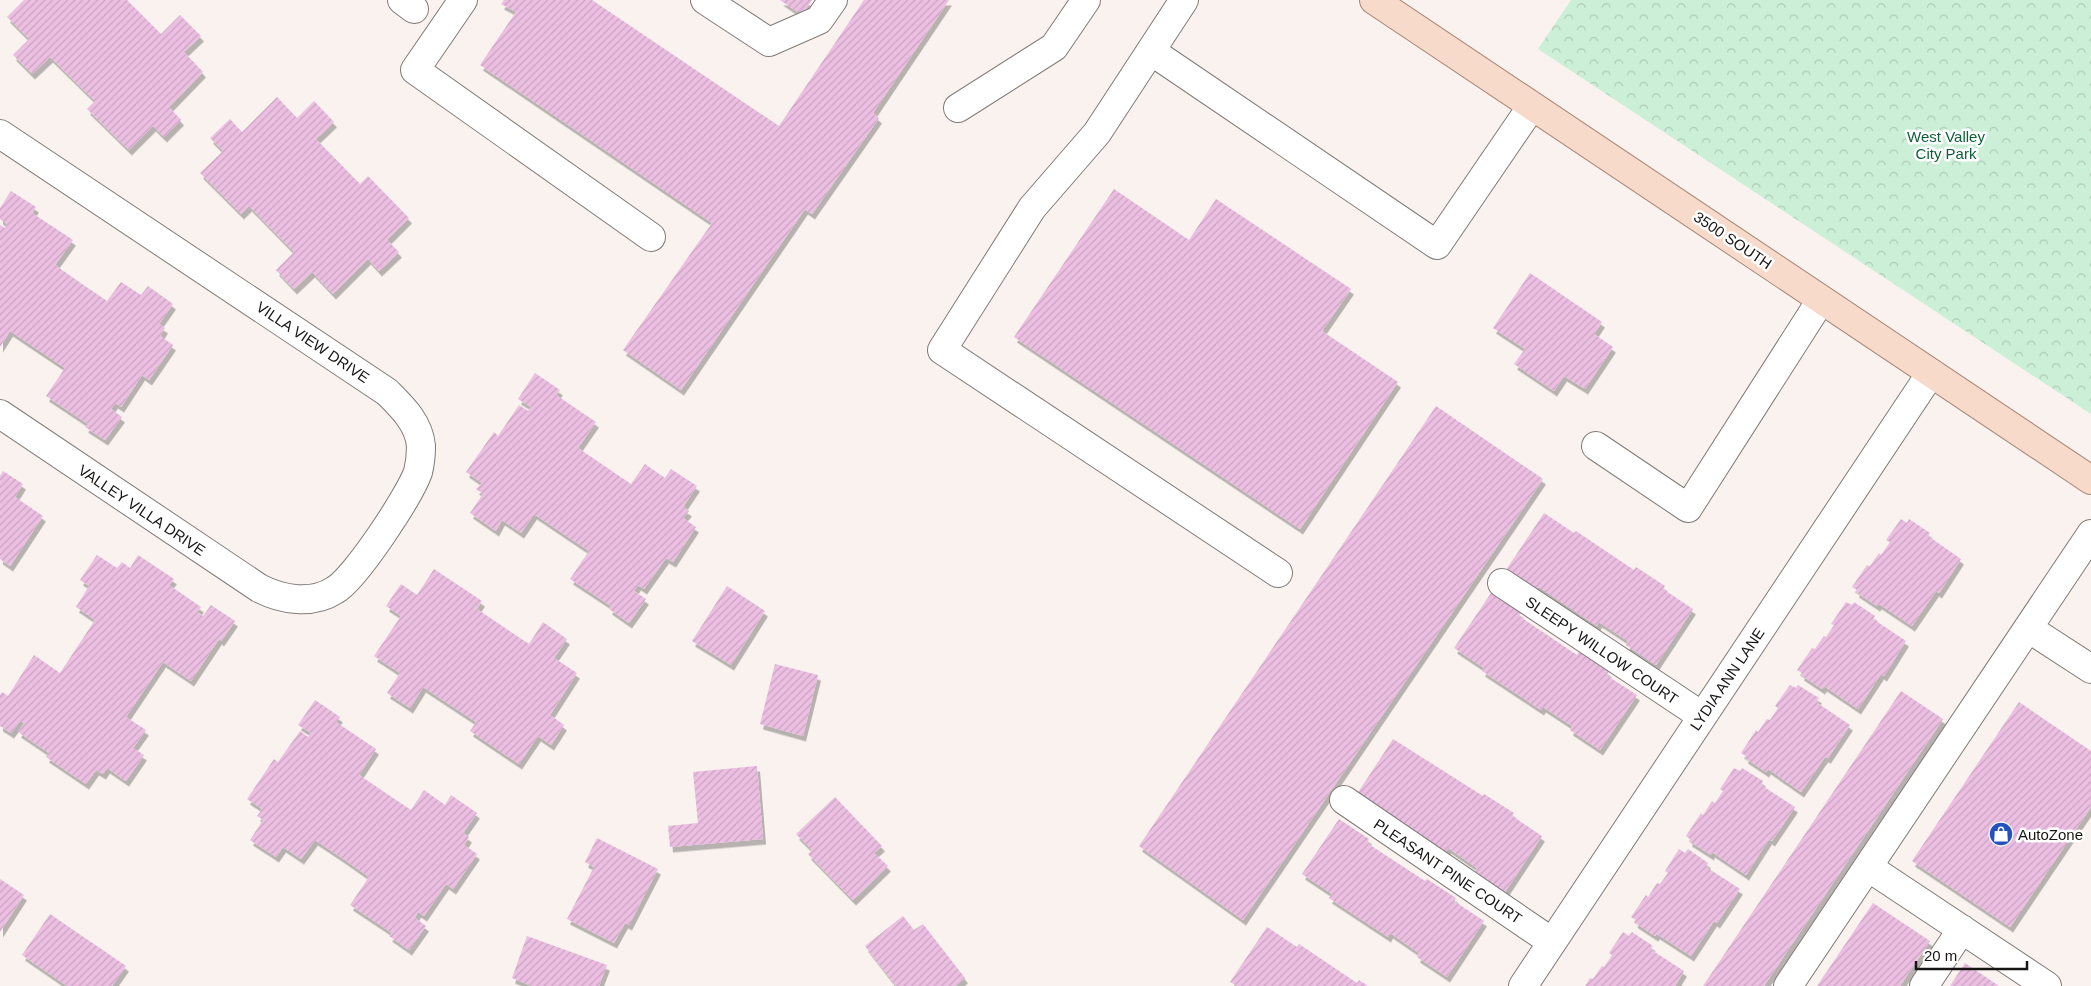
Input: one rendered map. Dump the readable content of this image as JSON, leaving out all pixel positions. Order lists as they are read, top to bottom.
{
  "streets": {
    "main road": ["3500 SOUTH"],
    "street": [
      "VILLA VIEW DRIVE",
      "VALLEY VILLA DRIVE",
      "SLEEPY WILLOW COURT",
      "LYDIA ANN LANE",
      "PLEASANT PINE COURT"
    ]
  },
  "crossings": [
    ["3500 SOUTH", "LYDIA ANN LANE"],
    ["VILLA VIEW DRIVE", "VALLEY VILLA DRIVE"],
    ["SLEEPY WILLOW COURT", "LYDIA ANN LANE"],
    ["LYDIA ANN LANE", "PLEASANT PINE COURT"]
  ],
  "parks": ["West Valley City Park"],
  "places": {
    "shop": ["AutoZone"]
  },
  "scale_bar": "20 m"
}
